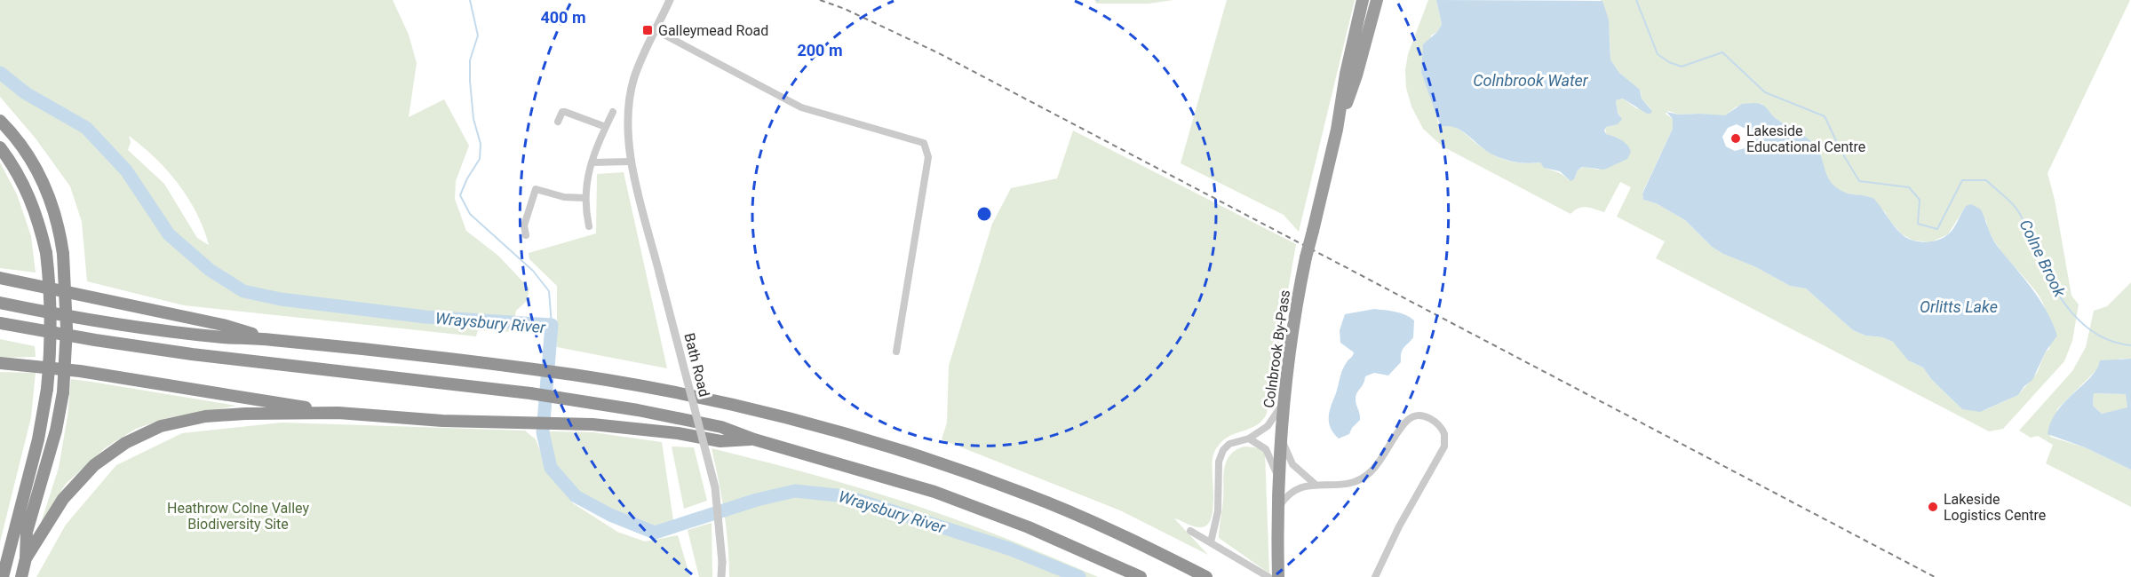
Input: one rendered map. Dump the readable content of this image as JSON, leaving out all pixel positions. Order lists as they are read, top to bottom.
{
  "streets": {
    "highway": ["Colnbrook By-Pass"],
    "street": ["Bath Road"]
  },
  "water": [
    "Colnbrook Water",
    "Colne Brook",
    "Orlitts Lake",
    "Wraysbury River"
  ],
  "parks": ["Heathrow Colne Valley Biodiversity Site"],
  "places": {
    "transit": ["Galleymead Road"],
    "other": ["Lakeside Educational Centre", "Lakeside Logistics Centre"]
  },
  "rings": ["400 m", "200 m"]
}
